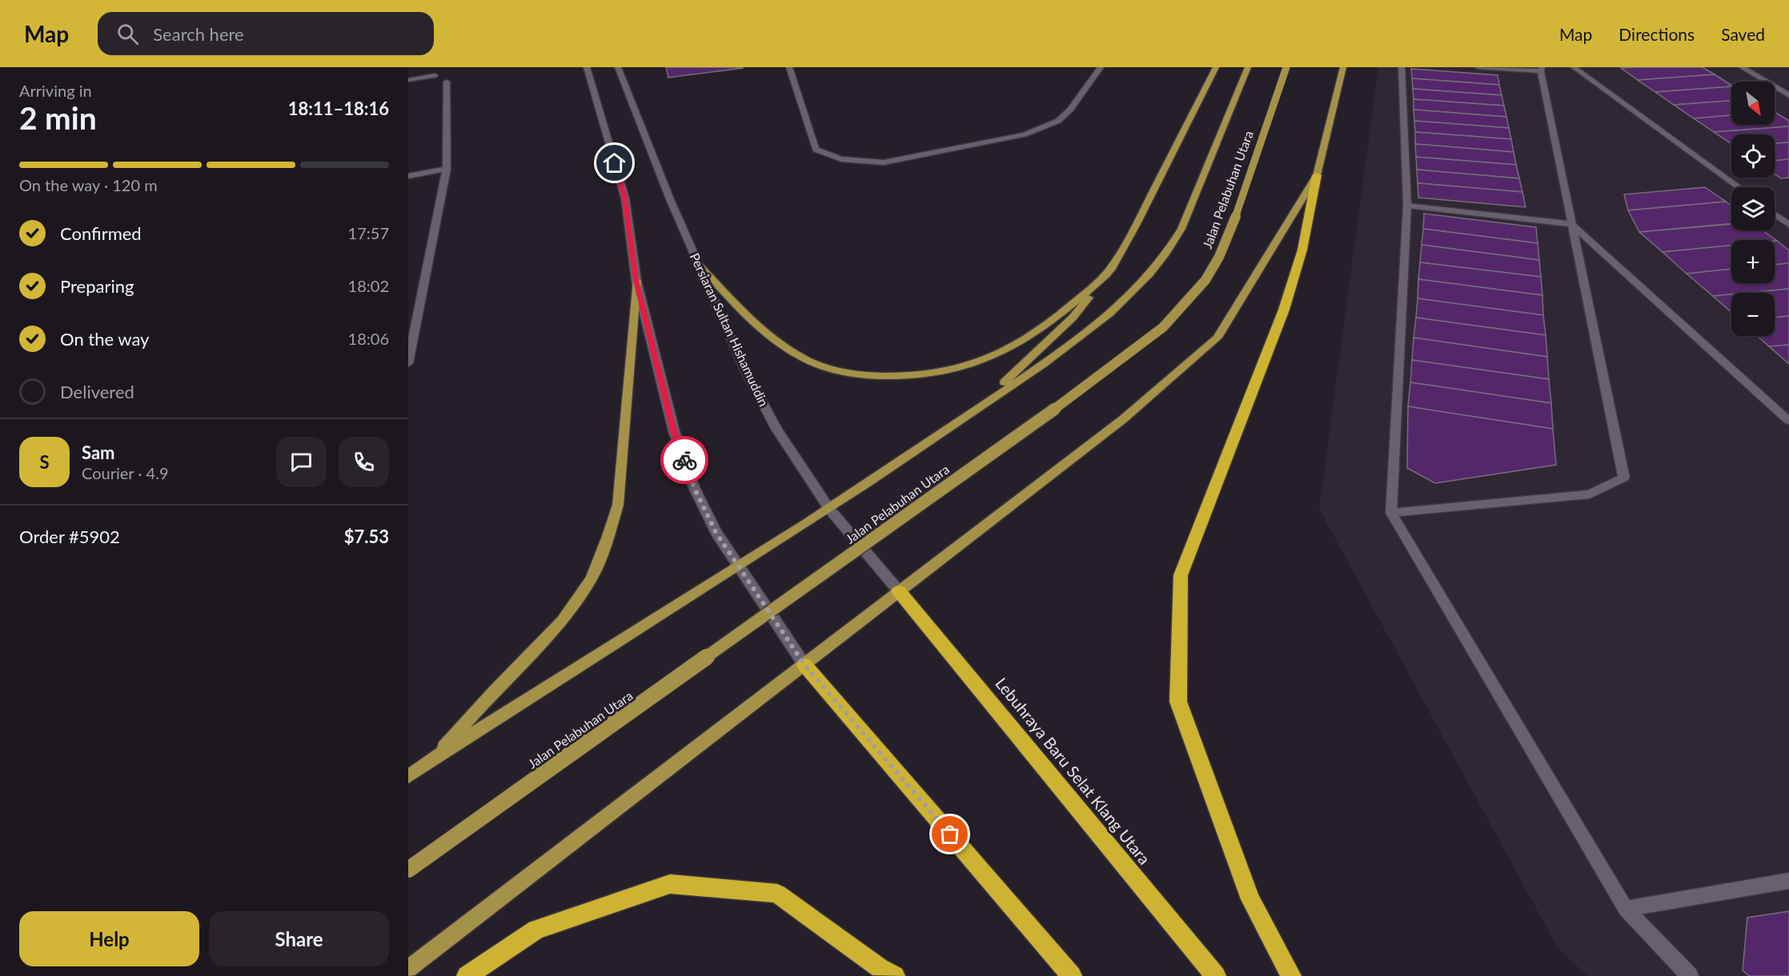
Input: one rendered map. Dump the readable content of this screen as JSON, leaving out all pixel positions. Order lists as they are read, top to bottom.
{
  "streets": {
    "highway": ["Lebuhraya Baru Selat Klang Utara"],
    "main road": ["Jalan Pelabuhan Utara"],
    "street": ["Persiaran Sultan Hishamuddin"]
  },
  "crossings": [
    ["Persiaran Sultan Hishamuddin", "Lebuhraya Baru Selat Klang Utara"]
  ],
  "north": "bottom right",
  "page": {
    "header": "Map",
    "search": "Search here",
    "nav": ["Map", "Directions", "Saved"],
    "heading": ["2 min", "Arriving in", "18:11–18:16"],
    "panel": [
      "Sam",
      "Courier · 4.9",
      "Order #5902",
      "$7.53"
    ],
    "map_buttons": ["+", "−"],
    "bar": "On the way · 120 m",
    "list": [
      ["Confirmed", "17:57"],
      ["Preparing", "18:02"],
      ["On the way", "18:06"],
      "Delivered"
    ],
    "round": "S",
    "buttons": ["Help", "Share"]
  }
}
